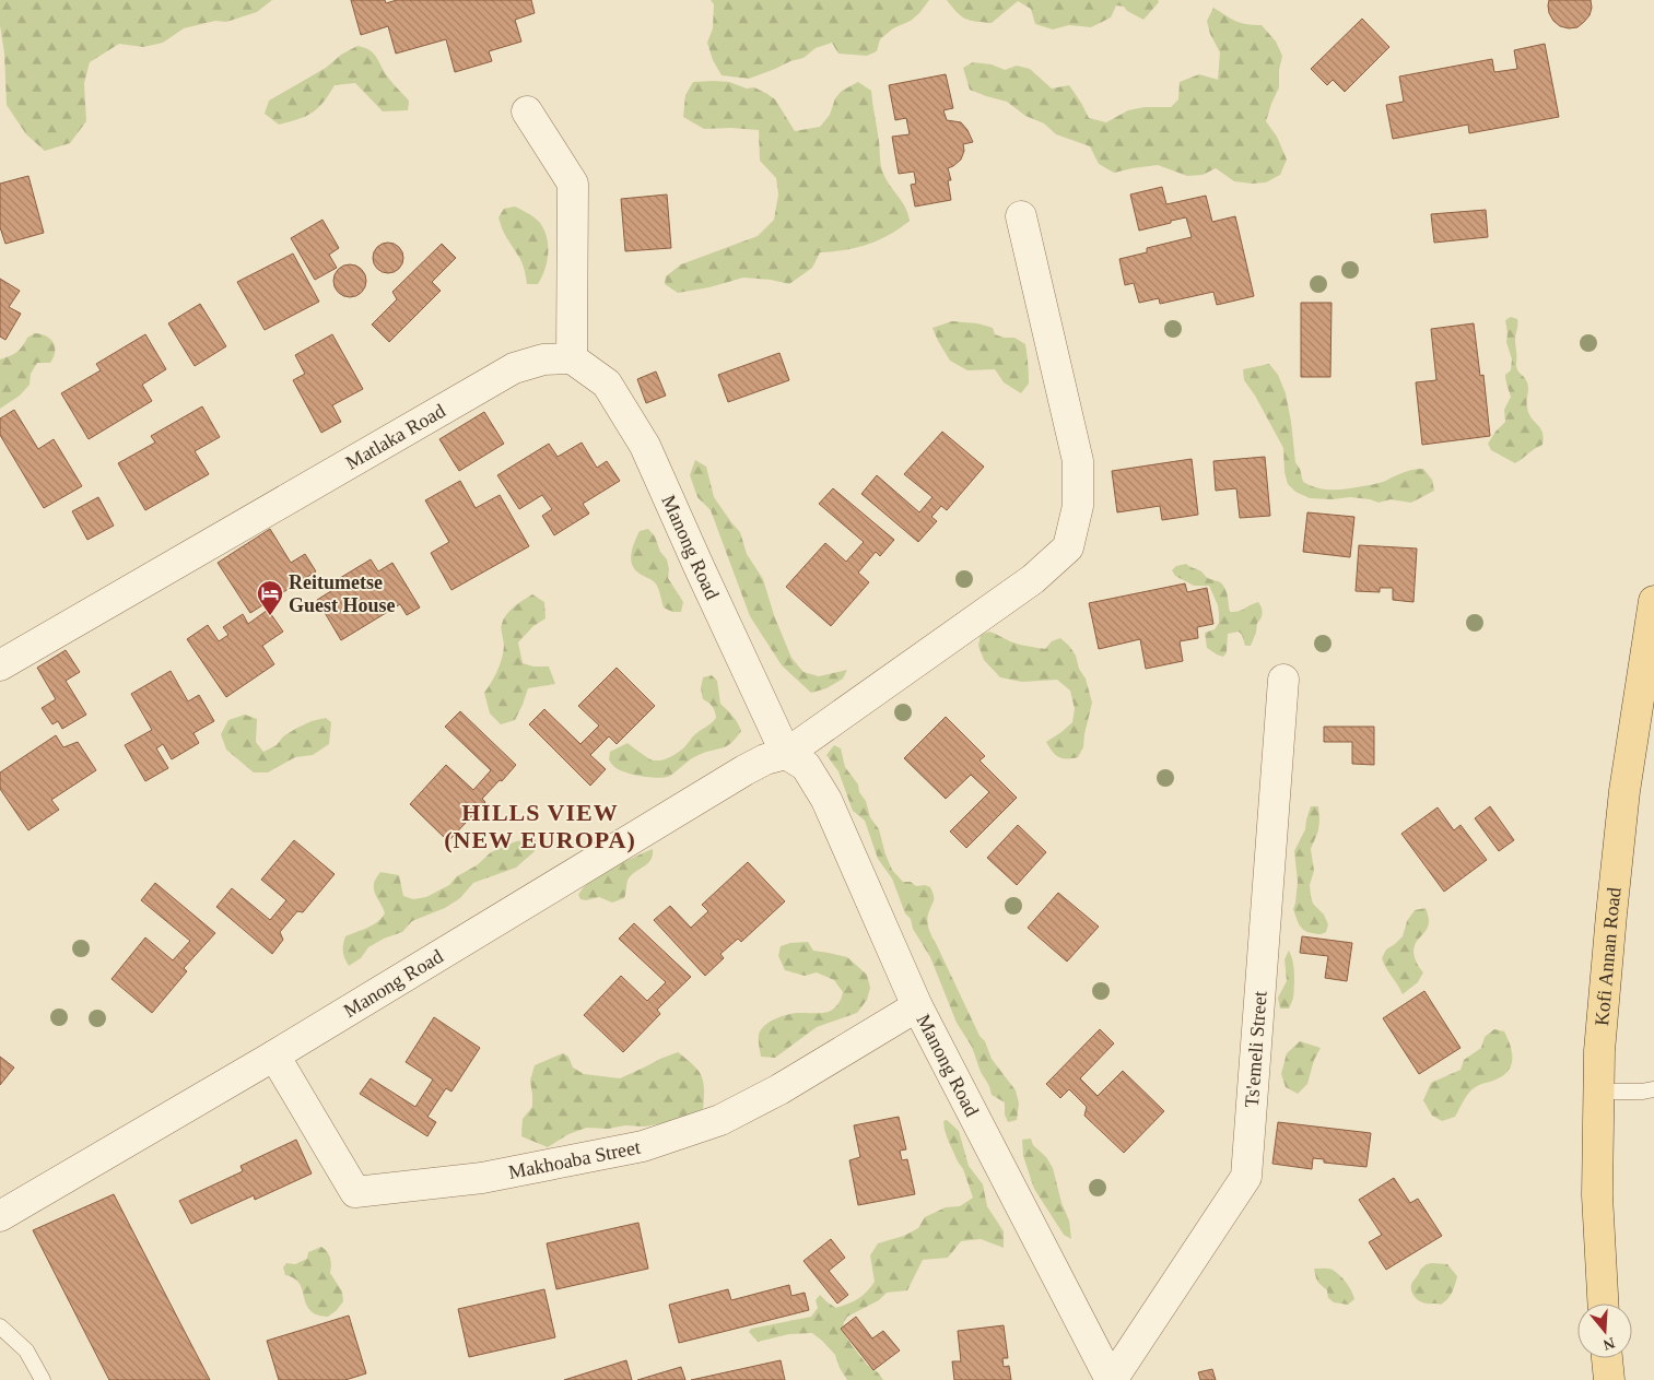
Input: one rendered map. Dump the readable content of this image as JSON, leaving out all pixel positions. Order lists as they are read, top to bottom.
{
  "streets": {
    "main road": ["Kofi Annan Road"],
    "street": [
      "Matlaka Road",
      "Manong Road",
      "Ts'emeli Street",
      "Makhoaba Street"
    ]
  },
  "crossings": [
    ["Matlaka Road", "Manong Road"],
    ["Manong Road", "Ts'emeli Street"],
    ["Manong Road", "Makhoaba Street"]
  ],
  "districts": ["HILLS VIEW (NEW EUROPA)"],
  "places": {
    "hotel": ["Reitumetse Guest House"]
  },
  "north": "bottom"
}
